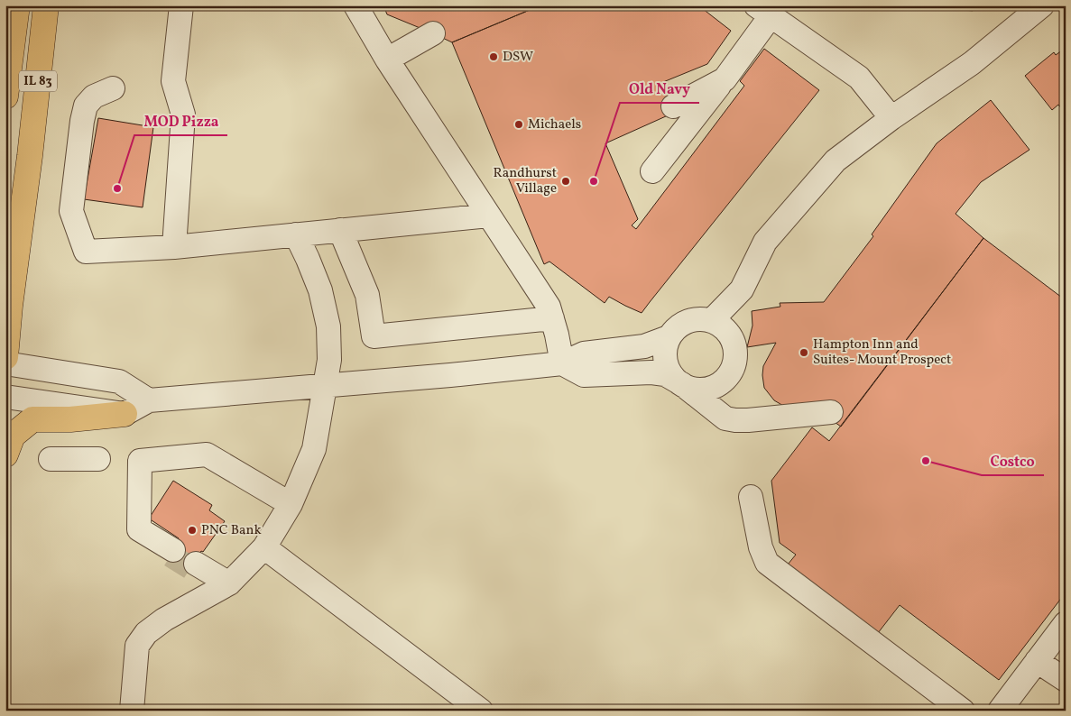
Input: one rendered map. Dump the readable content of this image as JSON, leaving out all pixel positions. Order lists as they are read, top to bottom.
{
  "streets": {
    "main road": ["IL 83"]
  },
  "places": [
    "DSW",
    "Michaels",
    "Randhurst Village",
    "Old Navy",
    "MOD Pizza",
    "Hampton Inn and Suites- Mount Prospect",
    "Costco",
    "PNC Bank"
  ]
}
